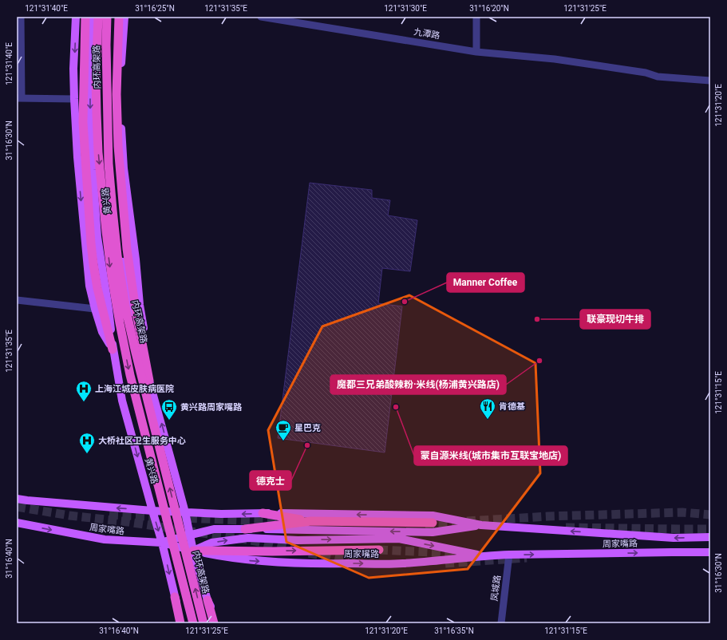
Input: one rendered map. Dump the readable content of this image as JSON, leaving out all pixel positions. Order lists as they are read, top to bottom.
{
  "streets": {
    "highway": ["内环高架路"],
    "main road": ["黄兴路", "周家嘴路"],
    "street": ["九潭路", "凤城路"]
  },
  "crossings": [
    ["黄兴路", "周家嘴路"],
    ["周家嘴路", "凤城路"]
  ],
  "places": {
    "other": [
      "Manner Coffee",
      "联豪现切牛排",
      "魔都三兄弟酸辣粉·米线(杨浦黄兴路店)",
      "蒙自源米线(城市集市互联宝地店)",
      "德克士"
    ],
    "hospital": ["上海江城皮肤病医院", "大桥社区卫生服务中心"],
    "restaurant": ["肯德基"],
    "bus stop": ["黄兴路周家嘴路"],
    "cafe": ["星巴克"]
  },
  "coordinates": [
    "121°31'40\"E",
    "31°16'25\"N",
    "121°31'35\"E",
    "121°31'30\"E",
    "31°16'20\"N",
    "121°31'25\"E",
    "121°31'20\"E",
    "31°16'30\"N",
    "121°31'15\"E",
    "31°16'40\"N",
    "31°16'35\"N"
  ]
}
